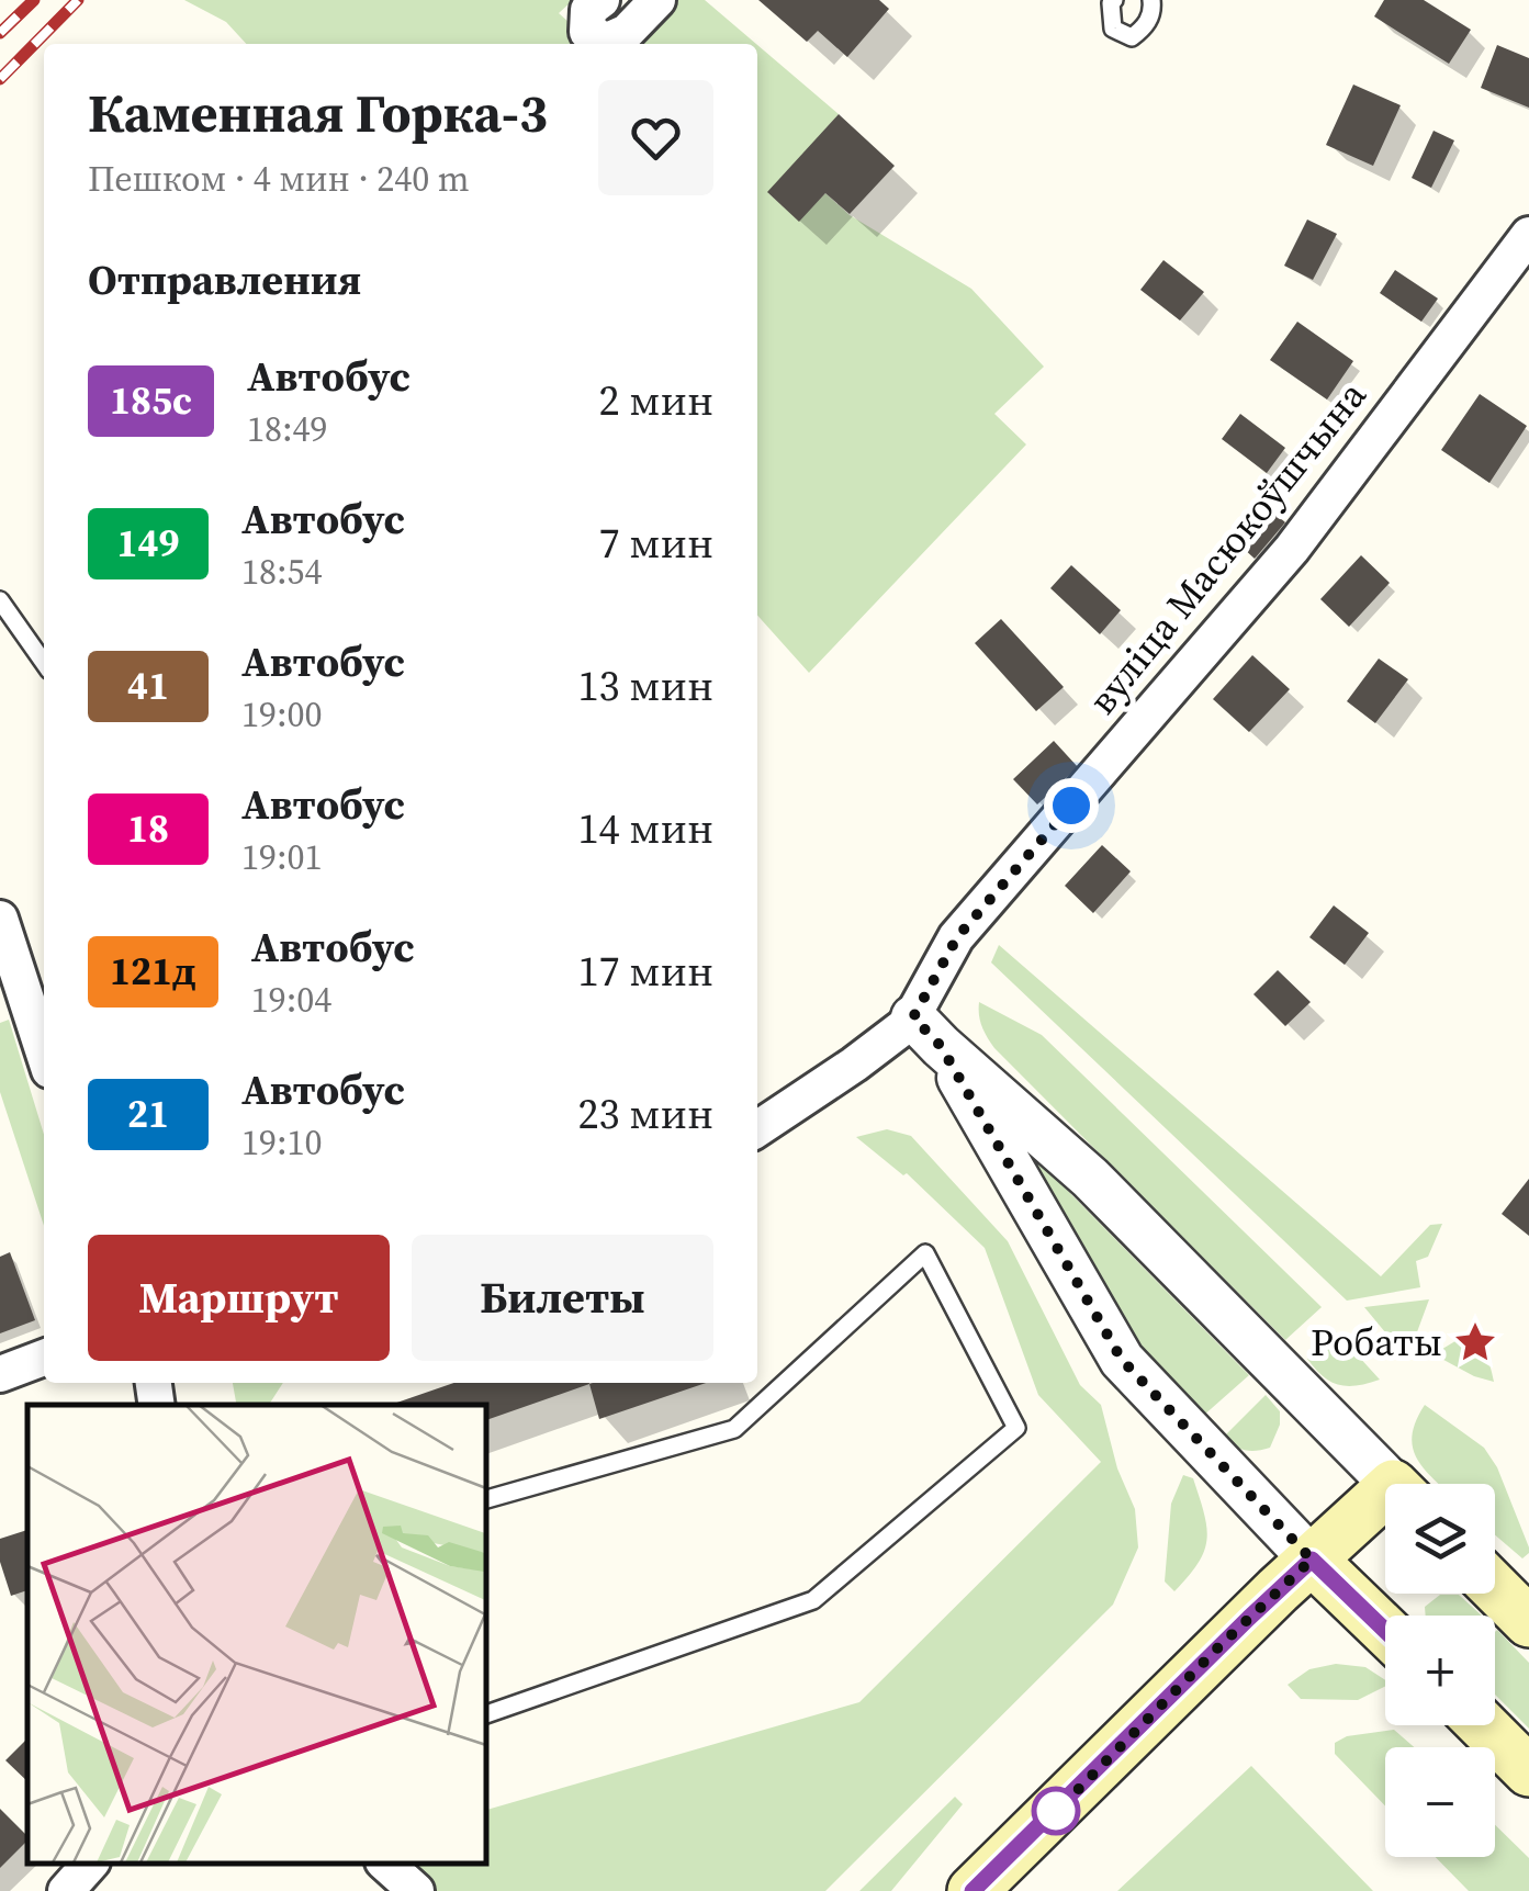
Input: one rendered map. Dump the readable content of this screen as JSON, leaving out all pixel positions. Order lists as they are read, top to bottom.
{
  "streets": {
    "street": ["вуліца Масюкоўшчына"]
  },
  "places": {
    "place": ["Робаты"]
  },
  "lines": ["bus line 185с"],
  "page": {
    "heading": [
      ["Каменная Горка-3", "Пешком · 4 мин · 240 m"],
      "Отправления"
    ],
    "list": [
      {
        "mark": "185с",
        "name": "Автобус",
        "note": "18:49",
        "value": "2 мин"
      },
      {
        "mark": "149",
        "name": "Автобус",
        "note": "18:54",
        "value": "7 мин"
      },
      {
        "mark": "41",
        "name": "Автобус",
        "note": "19:00",
        "value": "13 мин"
      },
      {
        "mark": "18",
        "name": "Автобус",
        "note": "19:01",
        "value": "14 мин"
      },
      {
        "mark": "121д",
        "name": "Автобус",
        "note": "19:04",
        "value": "17 мин"
      },
      {
        "mark": "21",
        "name": "Автобус",
        "note": "19:10",
        "value": "23 мин"
      }
    ],
    "buttons": ["Маршрут", "Билеты"],
    "map_buttons": ["+", "−"]
  }
}
